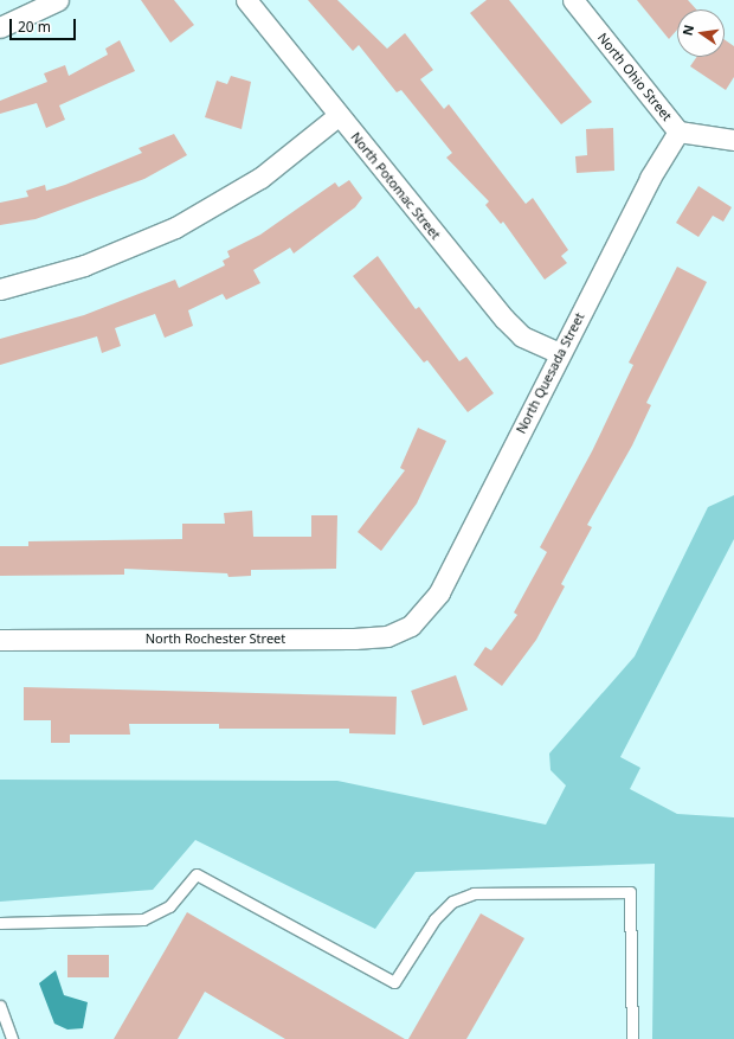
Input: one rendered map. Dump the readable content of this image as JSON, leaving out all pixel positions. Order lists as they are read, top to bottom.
{
  "streets": {
    "street": [
      "North Ohio Street",
      "North Potomac Street",
      "North Quesada Street",
      "North Rochester Street"
    ]
  },
  "crossings": [
    ["North Ohio Street", "North Quesada Street"],
    ["North Potomac Street", "North Quesada Street"],
    ["North Quesada Street", "North Rochester Street"]
  ],
  "scale_bar": "20 m",
  "north": "left"
}
